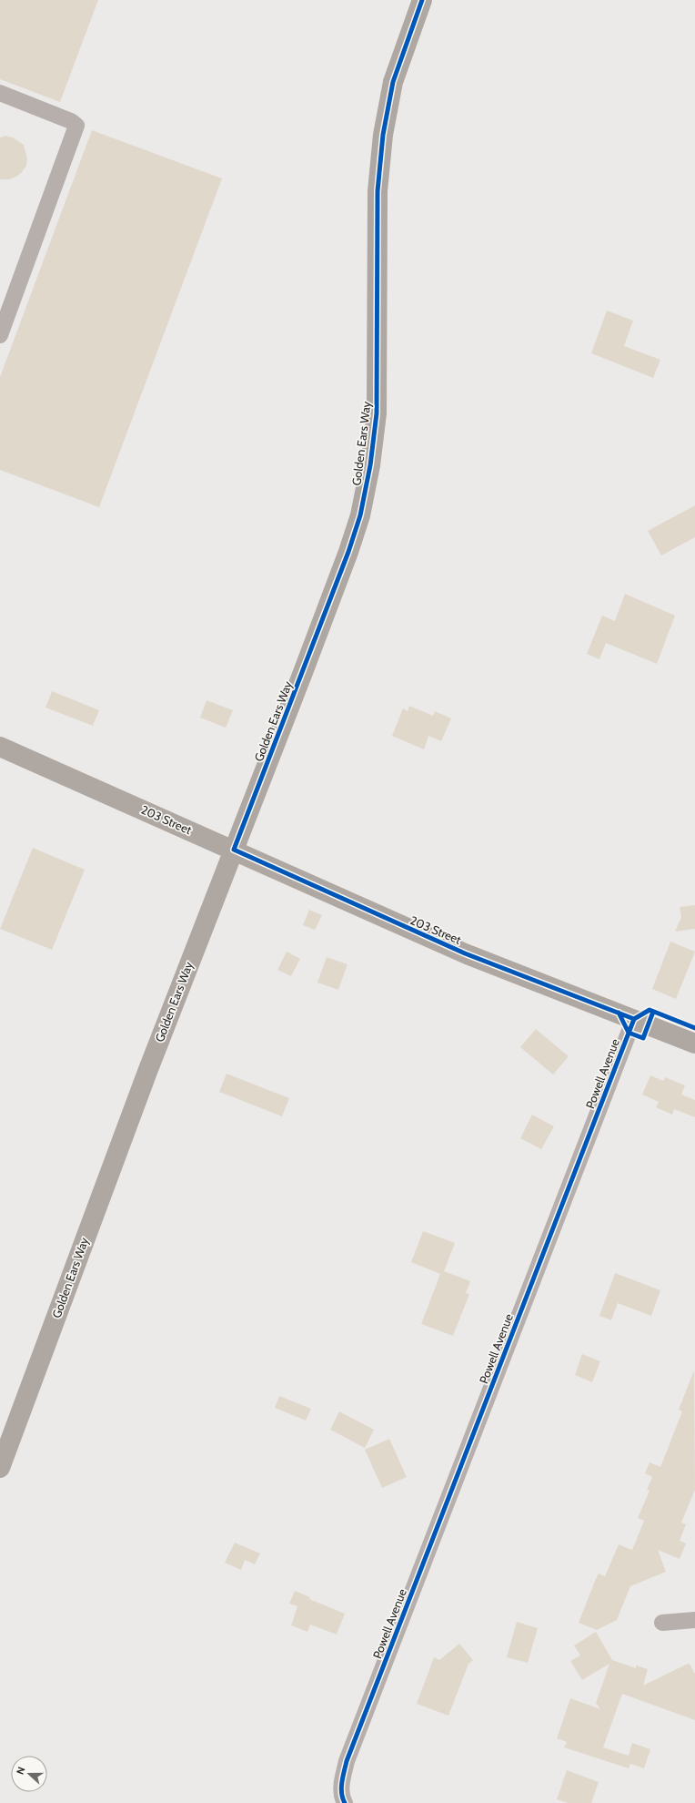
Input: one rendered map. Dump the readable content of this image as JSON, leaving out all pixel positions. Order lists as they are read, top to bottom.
{
  "streets": {
    "main road": ["Golden Ears Way", "203 Street"],
    "street": ["Powell Avenue"]
  },
  "crossings": [
    ["Golden Ears Way", "203 Street"],
    ["203 Street", "Powell Avenue"]
  ],
  "north": "left"
}
